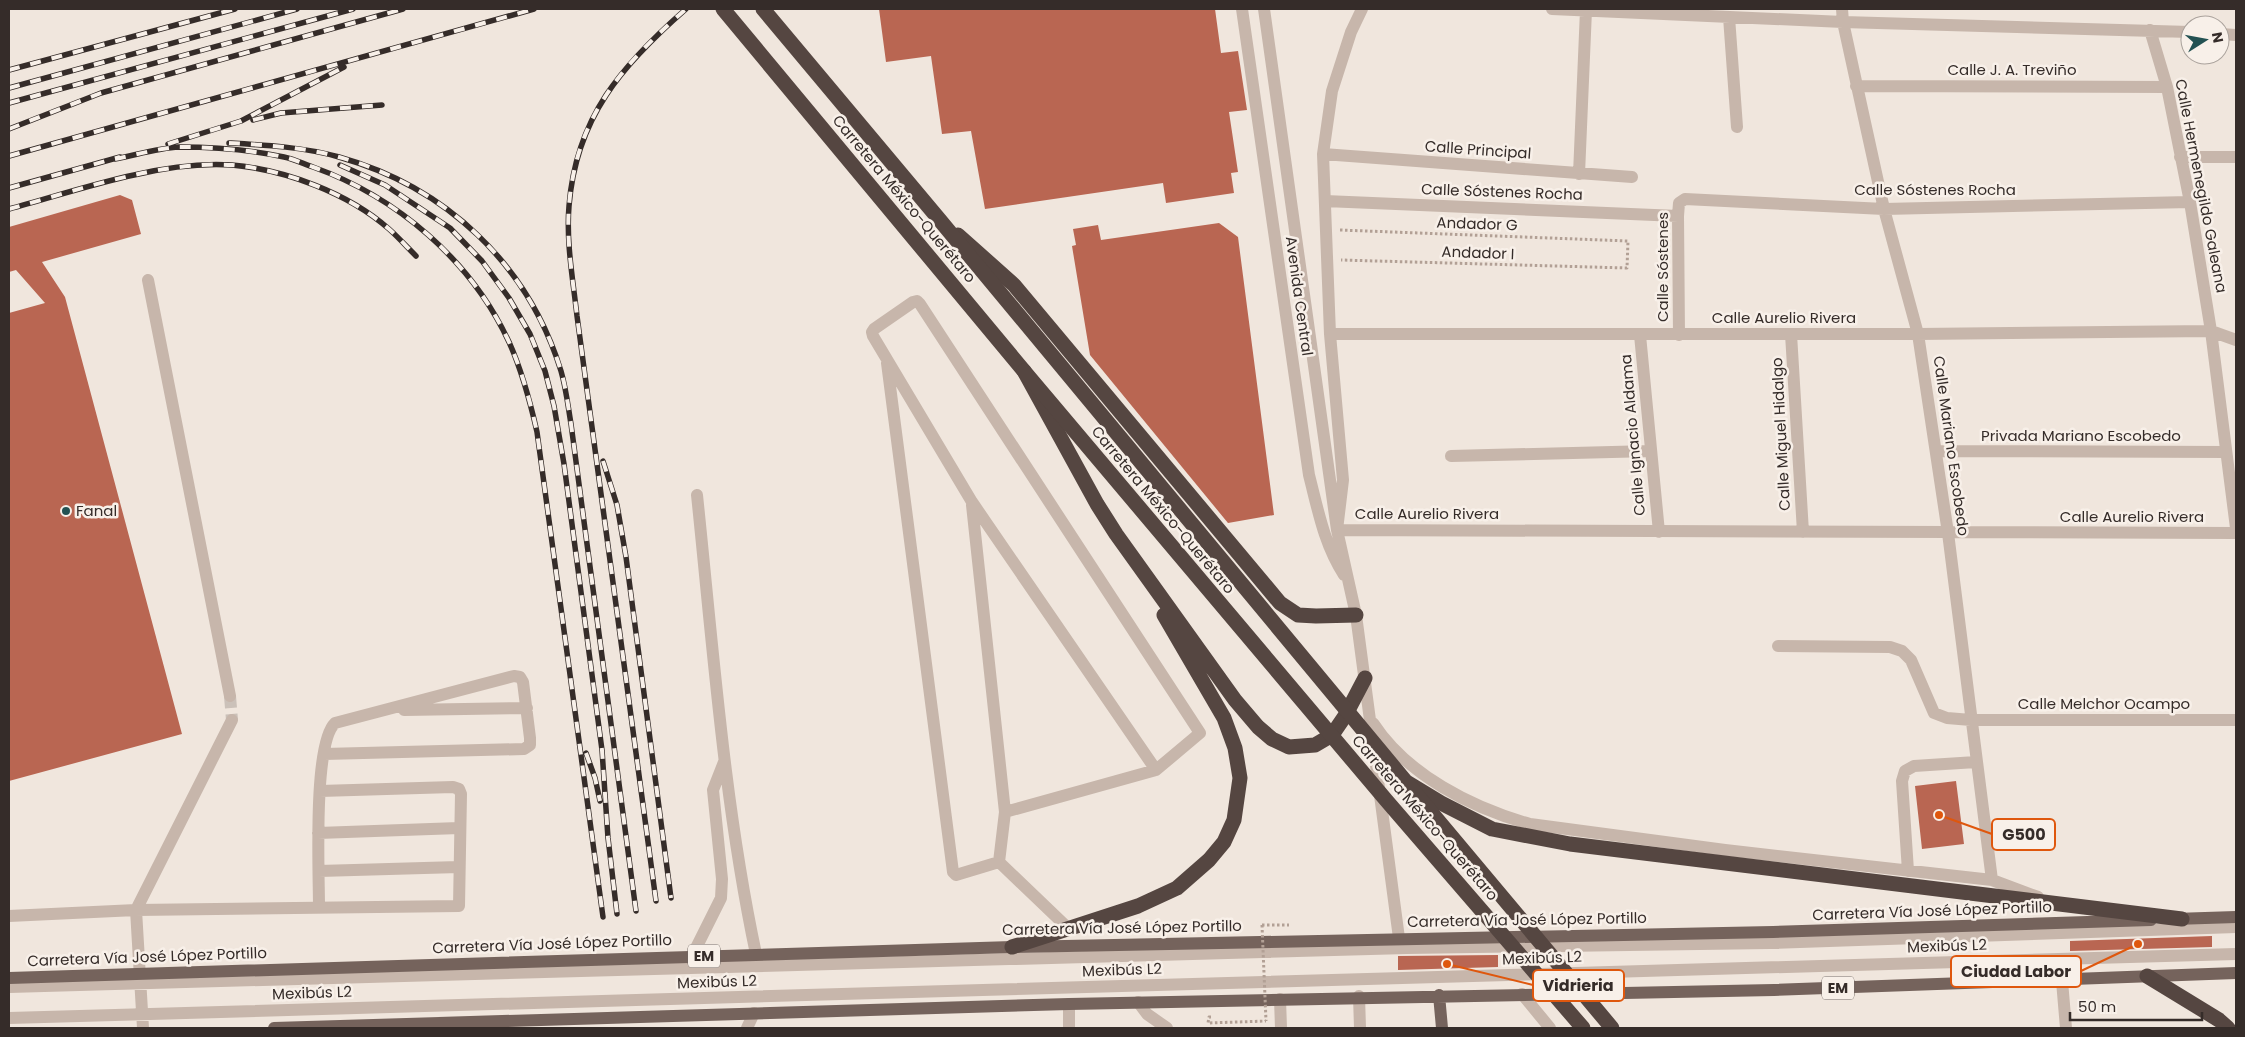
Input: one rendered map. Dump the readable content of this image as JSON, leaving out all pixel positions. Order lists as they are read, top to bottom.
{
  "streets": {
    "highway": ["Carretera México-Querétaro"],
    "main road": ["Carretera Vía José López Portillo", "EM"],
    "street": [
      "Calle J. A. Treviño",
      "Calle Principal",
      "Calle Hermenegildo Galeana",
      "Calle Sóstenes Rocha",
      "Calle Sóstenes",
      "Avenida Central",
      "Calle Aurelio Rivera",
      "Calle Miguel Hidalgo",
      "Calle Ignacio Aldama",
      "Privada Mariano Escobedo",
      "Calle Mariano Escobedo",
      "Calle Melchor Ocampo",
      "Mexibús L2"
    ],
    "path": ["Andador G", "Andador I"]
  },
  "crossings": [
    ["Calle J. A. Treviño", "Calle Hermenegildo Galeana"],
    ["Calle J. A. Treviño", "Calle Mariano Escobedo"],
    ["Calle Hermenegildo Galeana", "Calle Sóstenes Rocha"],
    ["Calle Hermenegildo Galeana", "Calle Aurelio Rivera"],
    ["Calle Hermenegildo Galeana", "Privada Mariano Escobedo"],
    ["Calle Sóstenes Rocha", "Calle Sóstenes"],
    ["Calle Sóstenes Rocha", "Calle Mariano Escobedo"],
    ["Andador G", "Andador I"],
    ["Calle Sóstenes", "Calle Aurelio Rivera"],
    ["Avenida Central", "Calle Aurelio Rivera"],
    ["Avenida Central", "Carretera Vía José López Portillo"],
    ["Calle Aurelio Rivera", "Calle Miguel Hidalgo"],
    ["Calle Aurelio Rivera", "Calle Ignacio Aldama"],
    ["Calle Aurelio Rivera", "Calle Mariano Escobedo"],
    ["Privada Mariano Escobedo", "Calle Mariano Escobedo"],
    ["Calle Mariano Escobedo", "Calle Melchor Ocampo"],
    ["Carretera Vía José López Portillo", "Mexibús L2"]
  ],
  "places": [
    "Fanal",
    "G500",
    "Ciudad Labor",
    "Vidrieria"
  ],
  "scale_bar": "50 m",
  "north": "right"
}
